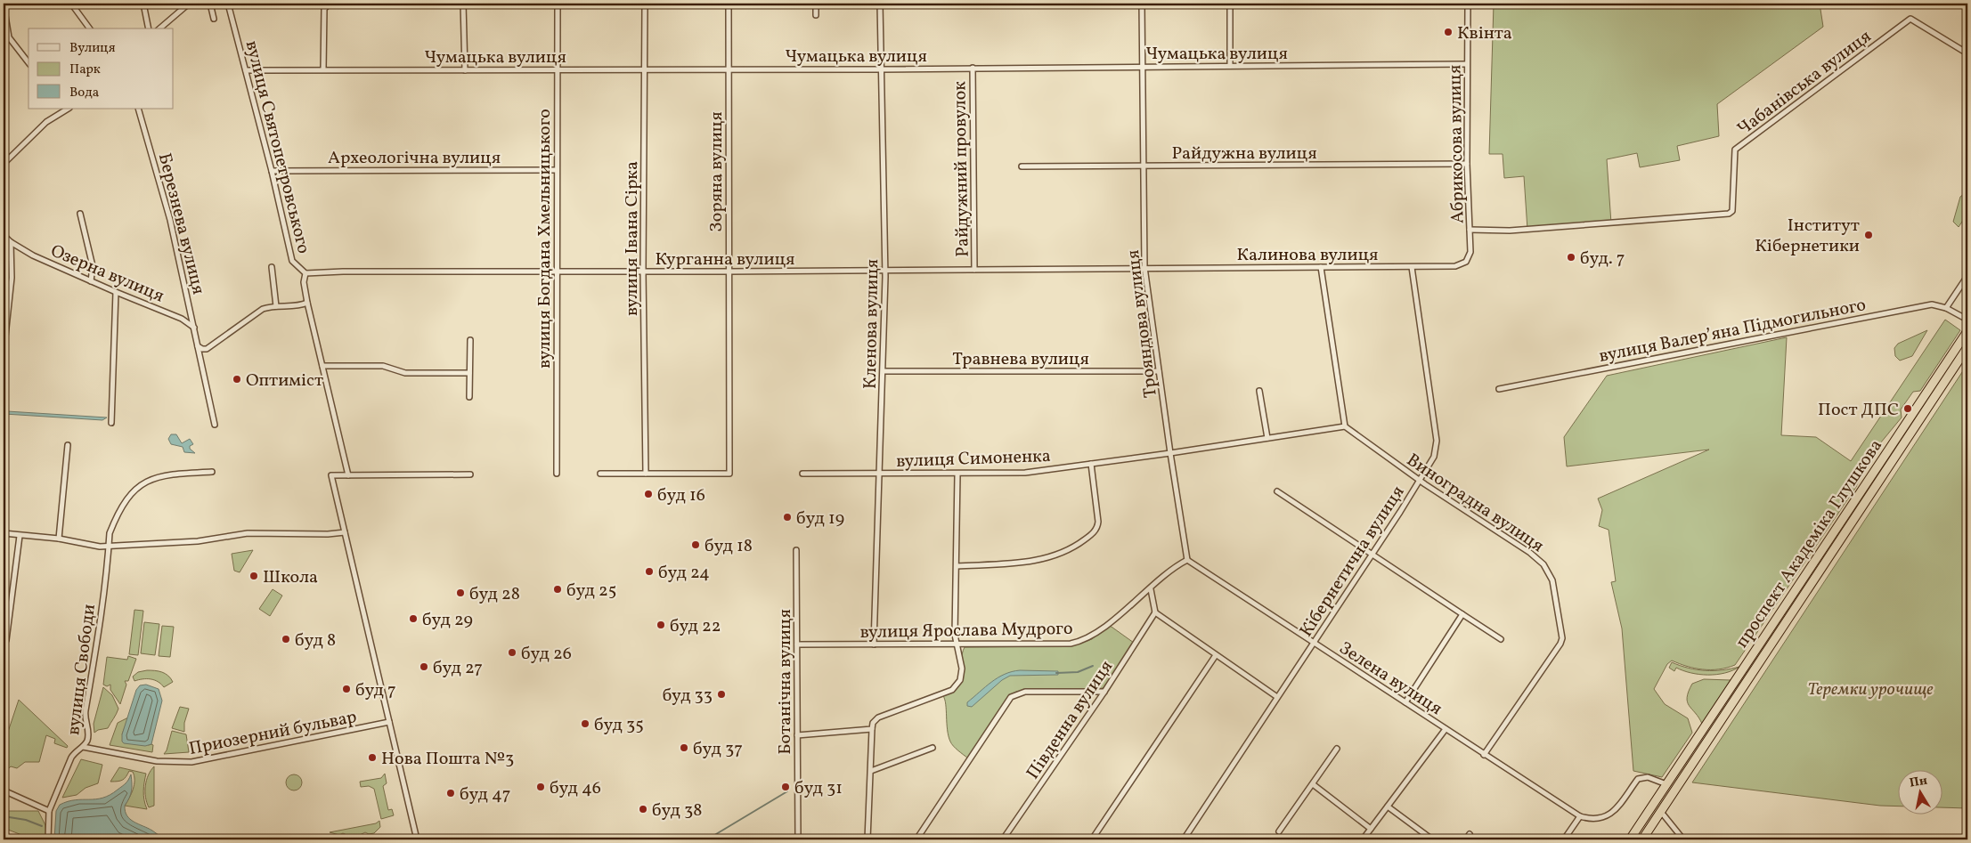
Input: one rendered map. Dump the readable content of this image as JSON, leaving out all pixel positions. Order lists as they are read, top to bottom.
{
  "streets": {
    "highway": ["проспект Академіка Глушкова"],
    "street": [
      "Чумацька вулиця",
      "Чабанівська вулиця",
      "Абрикосова вулиця",
      "вулиця Святопетровського",
      "Райдужна вулиця",
      "Археологічна вулиця",
      "Райдужний провулок",
      "Зоряна вулиця",
      "Березнева вулиця",
      "вулиця Богдана Хмельницького",
      "вулиця Івана Сірка",
      "Калинова вулиця",
      "Курганна вулиця",
      "Озерна вулиця",
      "Кленова вулиця",
      "Трояндова вулиця",
      "вулиця Валерʼяна Підмогильного",
      "Травнева вулиця",
      "вулиця Симоненка",
      "Виноградна вулиця",
      "Кібернетична вулиця",
      "вулиця Ярослава Мудрого",
      "вулиця Свободи",
      "Зелена вулиця",
      "Ботанічна вулиця",
      "Південна вулиця",
      "Приозерний бульвар"
    ]
  },
  "crossings": [
    ["Чумацька вулиця", "Абрикосова вулиця"],
    ["Чумацька вулиця", "вулиця Святопетровського"],
    ["Чумацька вулиця", "Райдужний провулок"],
    ["Чумацька вулиця", "Зоряна вулиця"],
    ["Чумацька вулиця", "вулиця Богдана Хмельницького"],
    ["Чумацька вулиця", "вулиця Івана Сірка"],
    ["Чумацька вулиця", "Кленова вулиця"],
    ["Чумацька вулиця", "Трояндова вулиця"],
    ["Чабанівська вулиця", "Абрикосова вулиця"],
    ["Абрикосова вулиця", "Райдужна вулиця"],
    ["Абрикосова вулиця", "Калинова вулиця"],
    ["вулиця Святопетровського", "Археологічна вулиця"],
    ["вулиця Святопетровського", "Курганна вулиця"],
    ["Райдужна вулиця", "Трояндова вулиця"],
    ["Археологічна вулиця", "вулиця Богдана Хмельницького"],
    ["Райдужний провулок", "Курганна вулиця"],
    ["Зоряна вулиця", "вулиця Івана Сірка"],
    ["Зоряна вулиця", "Курганна вулиця"],
    ["Березнева вулиця", "Озерна вулиця"],
    ["вулиця Богдана Хмельницького", "Курганна вулиця"],
    ["вулиця Івана Сірка", "Курганна вулиця"],
    ["Калинова вулиця", "Курганна вулиця"],
    ["Калинова вулиця", "Трояндова вулиця"],
    ["Калинова вулиця", "Кібернетична вулиця"],
    ["Курганна вулиця", "Кленова вулиця"],
    ["Курганна вулиця", "Трояндова вулиця"],
    ["Кленова вулиця", "Травнева вулиця"],
    ["Кленова вулиця", "вулиця Симоненка"],
    ["Кленова вулиця", "вулиця Ярослава Мудрого"],
    ["Трояндова вулиця", "Травнева вулиця"],
    ["Трояндова вулиця", "вулиця Симоненка"],
    ["Трояндова вулиця", "вулиця Ярослава Мудрого"],
    ["Трояндова вулиця", "Зелена вулиця"],
    ["Виноградна вулиця", "Кібернетична вулиця"],
    ["Виноградна вулиця", "Зелена вулиця"],
    ["Кібернетична вулиця", "Зелена вулиця"],
    ["вулиця Ярослава Мудрого", "Зелена вулиця"],
    ["вулиця Ярослава Мудрого", "Ботанічна вулиця"],
    ["вулиця Свободи", "Приозерний бульвар"]
  ],
  "parks": ["Теремки урочище"],
  "places": [
    "Квінта",
    "Інститут Кібернетики",
    "буд. 7",
    "Оптиміст",
    "Пост ДПС",
    "буд 16",
    "буд 19",
    "буд 18",
    "буд 24",
    "Школа",
    "буд 25",
    "буд 28",
    "буд 29",
    "буд 22",
    "буд 8",
    "буд 26",
    "буд 27",
    "буд 7",
    "буд 33",
    "буд 35",
    "буд 37",
    "Нова Пошта №3",
    "буд 46",
    "буд 31",
    "буд 47",
    "буд 38"
  ],
  "legend": ["Вулиця", "Парк", "Вода"],
  "north": "top"
}
